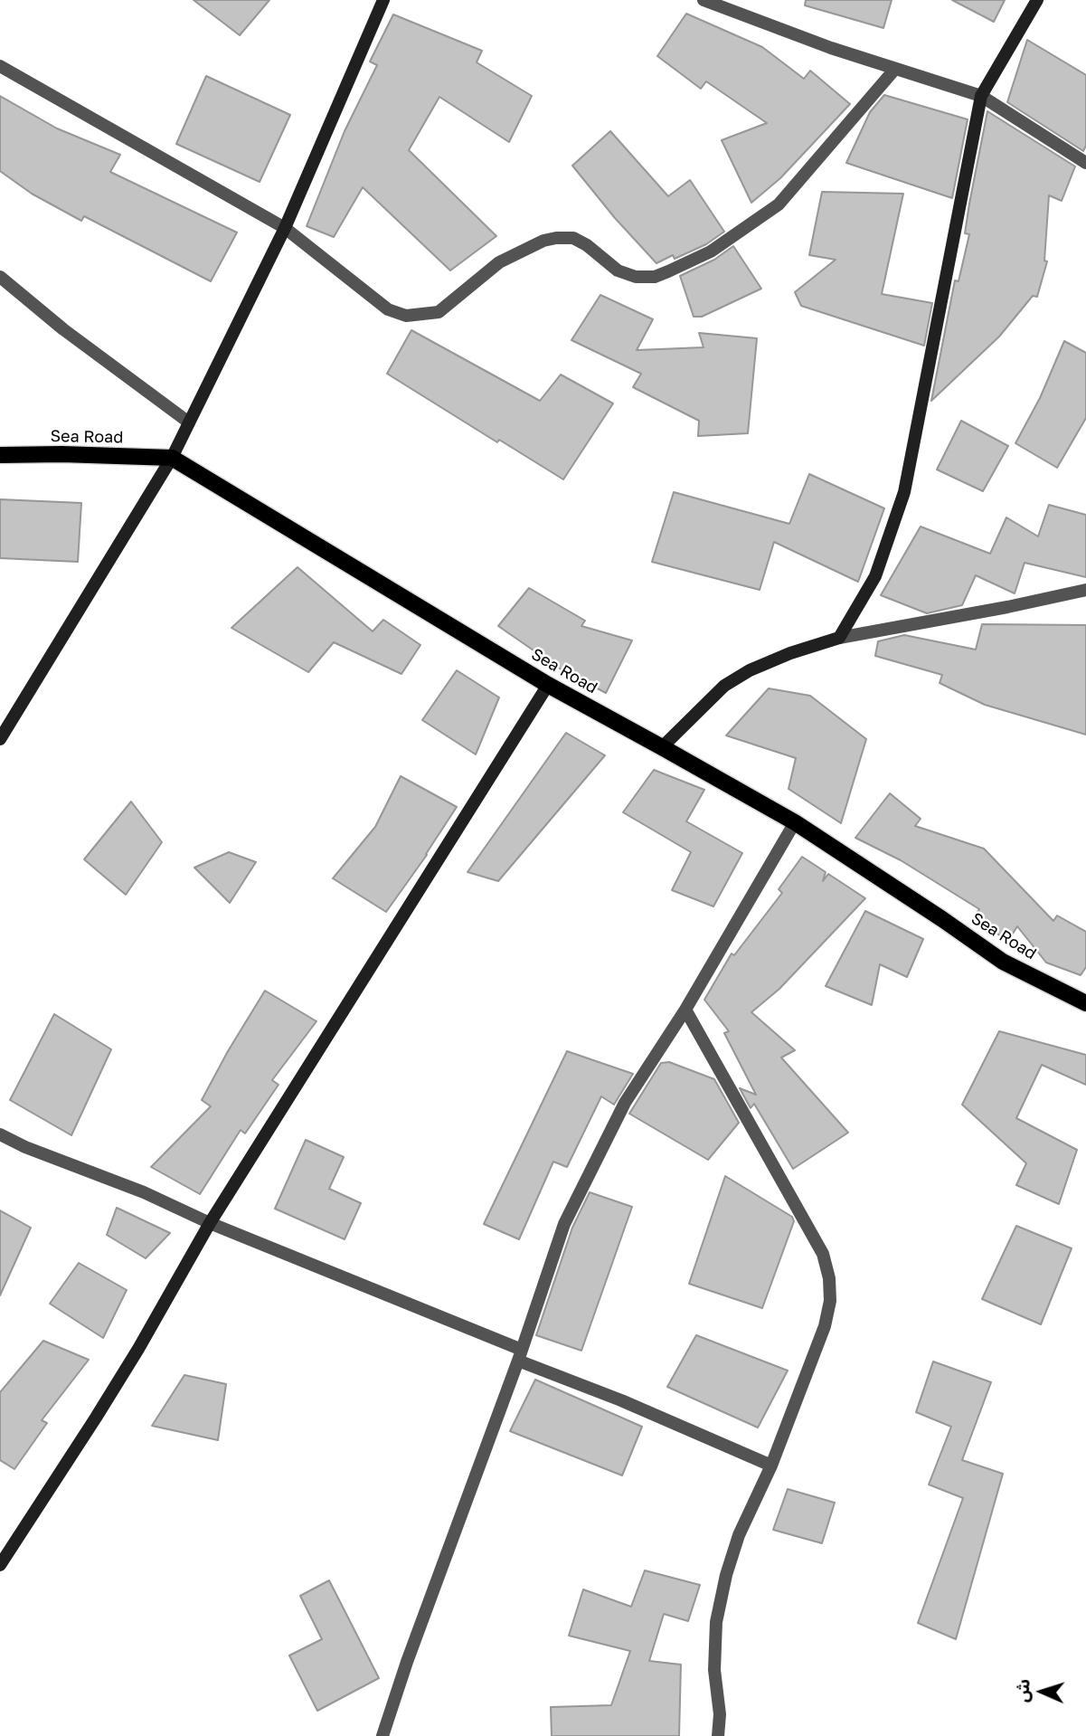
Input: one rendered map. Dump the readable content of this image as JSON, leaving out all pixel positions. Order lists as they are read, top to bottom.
{
  "streets": {
    "main road": ["Sea Road"]
  },
  "north": "left"
}
